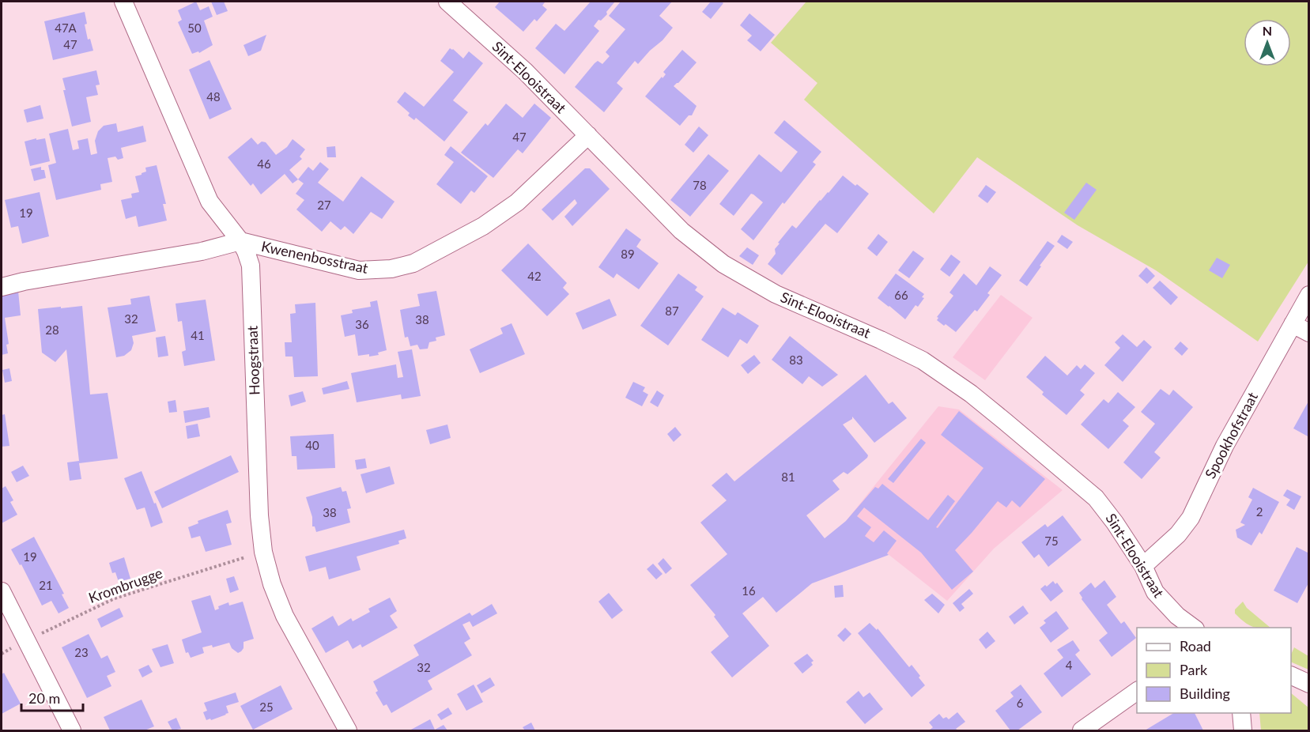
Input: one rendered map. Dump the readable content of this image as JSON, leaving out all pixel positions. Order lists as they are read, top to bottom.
{
  "streets": {
    "street": [
      "Sint-Elooistraat",
      "Kwenenbosstraat",
      "Hoogstraat",
      "Spookhofstraat"
    ],
    "path": ["Krombrugge"]
  },
  "crossings": [
    ["Sint-Elooistraat", "Kwenenbosstraat"],
    ["Sint-Elooistraat", "Spookhofstraat"],
    ["Kwenenbosstraat", "Hoogstraat"],
    ["Hoogstraat", "Krombrugge"]
  ],
  "house_numbers": [
    "47A",
    "50",
    "47",
    "48",
    "47",
    "46",
    "78",
    "27",
    "19",
    "89",
    "42",
    "66",
    "87",
    "32",
    "38",
    "36",
    "28",
    "41",
    "83",
    "40",
    "81",
    "2",
    "38",
    "75",
    "19",
    "21",
    "16",
    "23",
    "4",
    "32",
    "6",
    "25"
  ],
  "legend": ["Road", "Park", "Building"],
  "scale_bar": "20 m",
  "north": "top"
}
